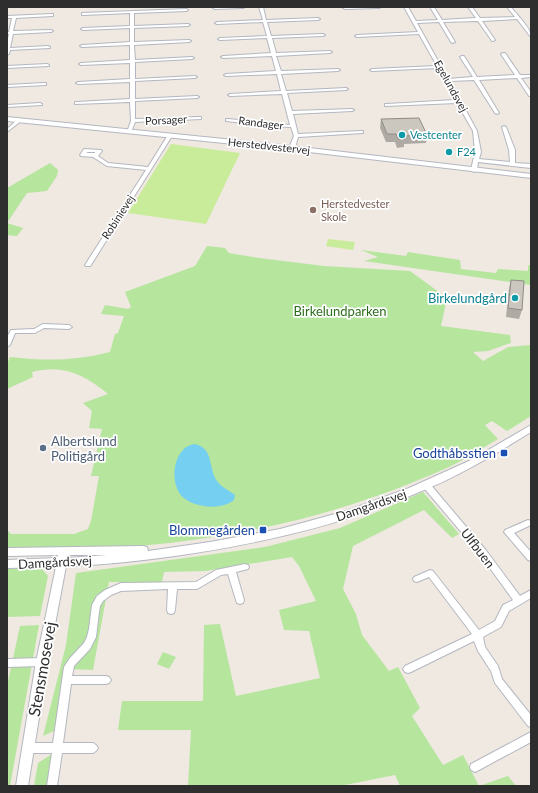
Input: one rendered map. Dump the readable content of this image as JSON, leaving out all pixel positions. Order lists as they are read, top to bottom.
{
  "streets": {
    "street": [
      "Egelundsvej",
      "Porsager",
      "Randager",
      "Herstedvestervej",
      "Robinievej",
      "Damgårdsvej",
      "Ulfbuen",
      "Stensmosevej"
    ]
  },
  "crossings": [
    ["Egelundsvej", "Herstedvestervej"],
    ["Porsager", "Herstedvestervej"],
    ["Randager", "Herstedvestervej"],
    ["Herstedvestervej", "Robinievej"],
    ["Damgårdsvej", "Ulfbuen"],
    ["Damgårdsvej", "Stensmosevej"]
  ],
  "parks": ["Birkelundparken"],
  "places": {
    "other": [
      "Vestcenter",
      "F24",
      "Herstedvester Skole",
      "Birkelundgård",
      "Albertslund Politigård"
    ],
    "transit": ["Godthåbsstien", "Blommegården"]
  }
}
